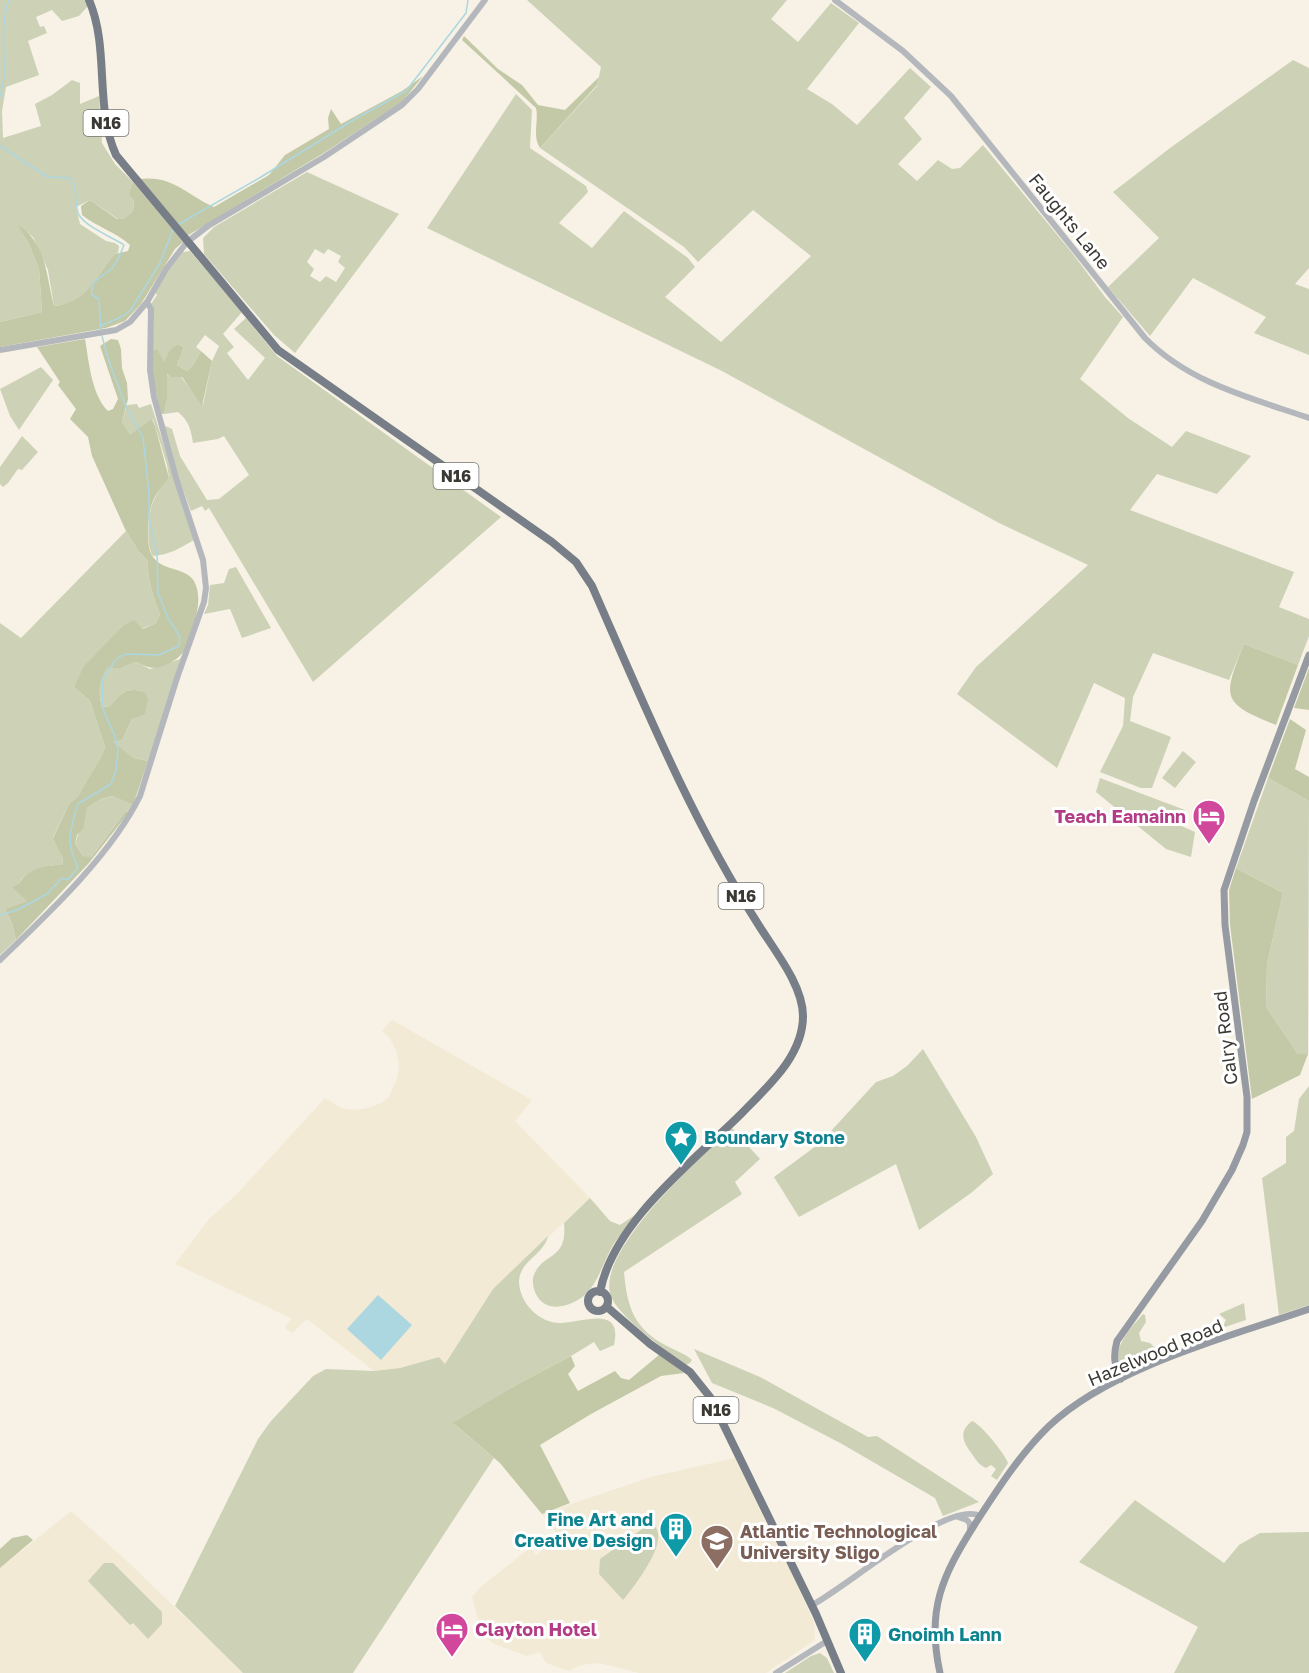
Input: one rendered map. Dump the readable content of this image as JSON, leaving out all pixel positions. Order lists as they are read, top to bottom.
{
  "streets": {
    "highway": ["N16"],
    "main road": ["Calry Road", "Hazelwood Road"],
    "street": ["Faughts Lane"]
  },
  "crossings": [
    ["Calry Road", "Hazelwood Road"]
  ],
  "places": {
    "hotel": ["Teach Eamainn", "Clayton Hotel"],
    "place": ["Boundary Stone"],
    "building": ["Fine Art and Creative Design", "Gnoimh Lann"],
    "school or university": ["Atlantic Technological University Sligo"]
  }
}
